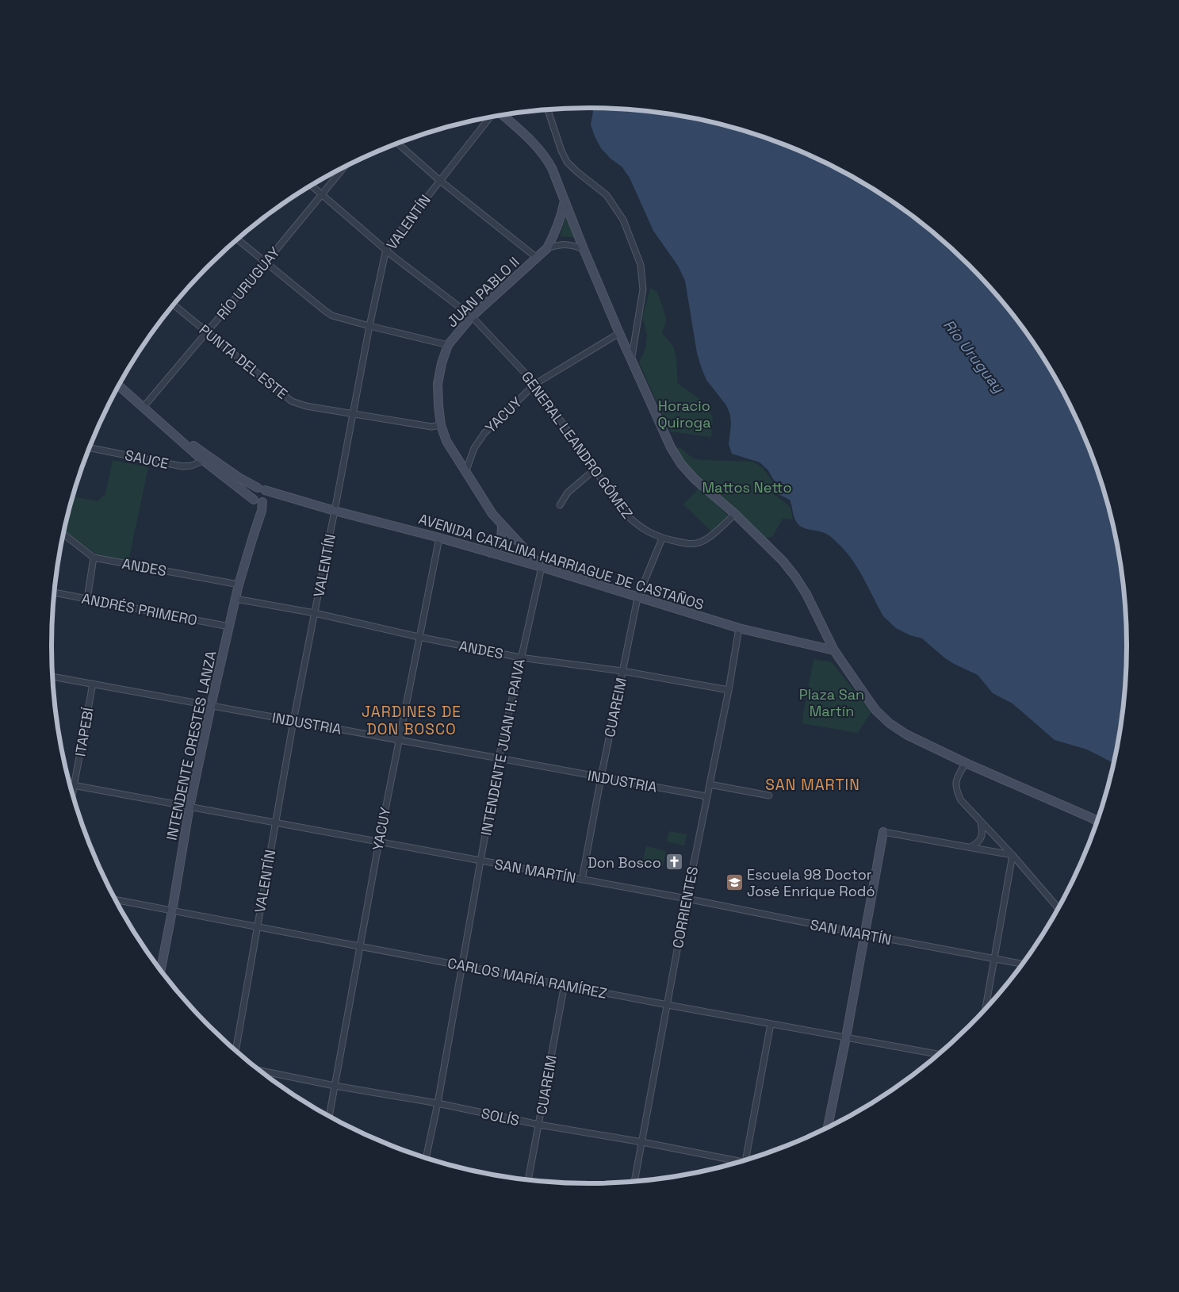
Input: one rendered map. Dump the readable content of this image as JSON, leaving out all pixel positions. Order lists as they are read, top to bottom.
{
  "streets": {
    "street": [
      "VALENTÍN",
      "RÍO URUGUAY",
      "JUAN PABLO II",
      "PUNTA DEL ESTE",
      "YACUY",
      "GENERAL LEANDRO GÓMEZ",
      "SAUCE",
      "AVENIDA CATALINA HARRIAGUE DE CASTAÑOS",
      "ANDES",
      "ANDRÉS PRIMERO",
      "CUAREIM",
      "INDUSTRIA",
      "ITAPEBÍ",
      "INTENDENTE ORESTES LANZA",
      "INTENDENTE JUAN H. PAIVA",
      "SAN MARTÍN",
      "CORRIENTES",
      "CARLOS MARÍA RAMÍREZ",
      "SOLÍS"
    ]
  },
  "crossings": [
    ["VALENTÍN", "PUNTA DEL ESTE"],
    ["VALENTÍN", "GENERAL LEANDRO GÓMEZ"],
    ["VALENTÍN", "AVENIDA CATALINA HARRIAGUE DE CASTAÑOS"],
    ["VALENTÍN", "ANDES"],
    ["VALENTÍN", "INDUSTRIA"],
    ["VALENTÍN", "SAN MARTÍN"],
    ["VALENTÍN", "CARLOS MARÍA RAMÍREZ"],
    ["RÍO URUGUAY", "PUNTA DEL ESTE"],
    ["RÍO URUGUAY", "GENERAL LEANDRO GÓMEZ"],
    ["RÍO URUGUAY", "AVENIDA CATALINA HARRIAGUE DE CASTAÑOS"],
    ["JUAN PABLO II", "PUNTA DEL ESTE"],
    ["JUAN PABLO II", "YACUY"],
    ["JUAN PABLO II", "GENERAL LEANDRO GÓMEZ"],
    ["JUAN PABLO II", "AVENIDA CATALINA HARRIAGUE DE CASTAÑOS"],
    ["JUAN PABLO II", "INTENDENTE JUAN H. PAIVA"],
    ["YACUY", "GENERAL LEANDRO GÓMEZ"],
    ["YACUY", "AVENIDA CATALINA HARRIAGUE DE CASTAÑOS"],
    ["YACUY", "ANDES"],
    ["YACUY", "INDUSTRIA"],
    ["YACUY", "SAN MARTÍN"],
    ["YACUY", "CARLOS MARÍA RAMÍREZ"],
    ["YACUY", "SOLÍS"],
    ["GENERAL LEANDRO GÓMEZ", "CUAREIM"],
    ["SAUCE", "AVENIDA CATALINA HARRIAGUE DE CASTAÑOS"],
    ["AVENIDA CATALINA HARRIAGUE DE CASTAÑOS", "CUAREIM"],
    ["AVENIDA CATALINA HARRIAGUE DE CASTAÑOS", "INTENDENTE ORESTES LANZA"],
    ["AVENIDA CATALINA HARRIAGUE DE CASTAÑOS", "INTENDENTE JUAN H. PAIVA"],
    ["AVENIDA CATALINA HARRIAGUE DE CASTAÑOS", "CORRIENTES"],
    ["ANDES", "CUAREIM"],
    ["ANDES", "INTENDENTE ORESTES LANZA"],
    ["ANDES", "INTENDENTE JUAN H. PAIVA"],
    ["ANDES", "CORRIENTES"],
    ["ANDRÉS PRIMERO", "INTENDENTE ORESTES LANZA"],
    ["CUAREIM", "INDUSTRIA"],
    ["CUAREIM", "SAN MARTÍN"],
    ["CUAREIM", "CARLOS MARÍA RAMÍREZ"],
    ["CUAREIM", "SOLÍS"],
    ["INDUSTRIA", "ITAPEBÍ"],
    ["INDUSTRIA", "INTENDENTE ORESTES LANZA"],
    ["INDUSTRIA", "INTENDENTE JUAN H. PAIVA"],
    ["INDUSTRIA", "CORRIENTES"],
    ["ITAPEBÍ", "SAN MARTÍN"],
    ["INTENDENTE ORESTES LANZA", "SAN MARTÍN"],
    ["INTENDENTE ORESTES LANZA", "CARLOS MARÍA RAMÍREZ"],
    ["INTENDENTE JUAN H. PAIVA", "SAN MARTÍN"],
    ["INTENDENTE JUAN H. PAIVA", "CARLOS MARÍA RAMÍREZ"],
    ["INTENDENTE JUAN H. PAIVA", "SOLÍS"],
    ["SAN MARTÍN", "CORRIENTES"],
    ["CORRIENTES", "CARLOS MARÍA RAMÍREZ"],
    ["CORRIENTES", "SOLÍS"]
  ],
  "districts": ["JARDINES DE DON BOSCO", "SAN MARTIN"],
  "water": ["Río Uruguay"],
  "parks": ["Horacio Quiroga", "Mattos Netto", "Plaza San Martín"],
  "places": {
    "church": ["Don Bosco"],
    "school or university": ["Escuela 98 Doctor José Enrique Rodó"]
  }
}
